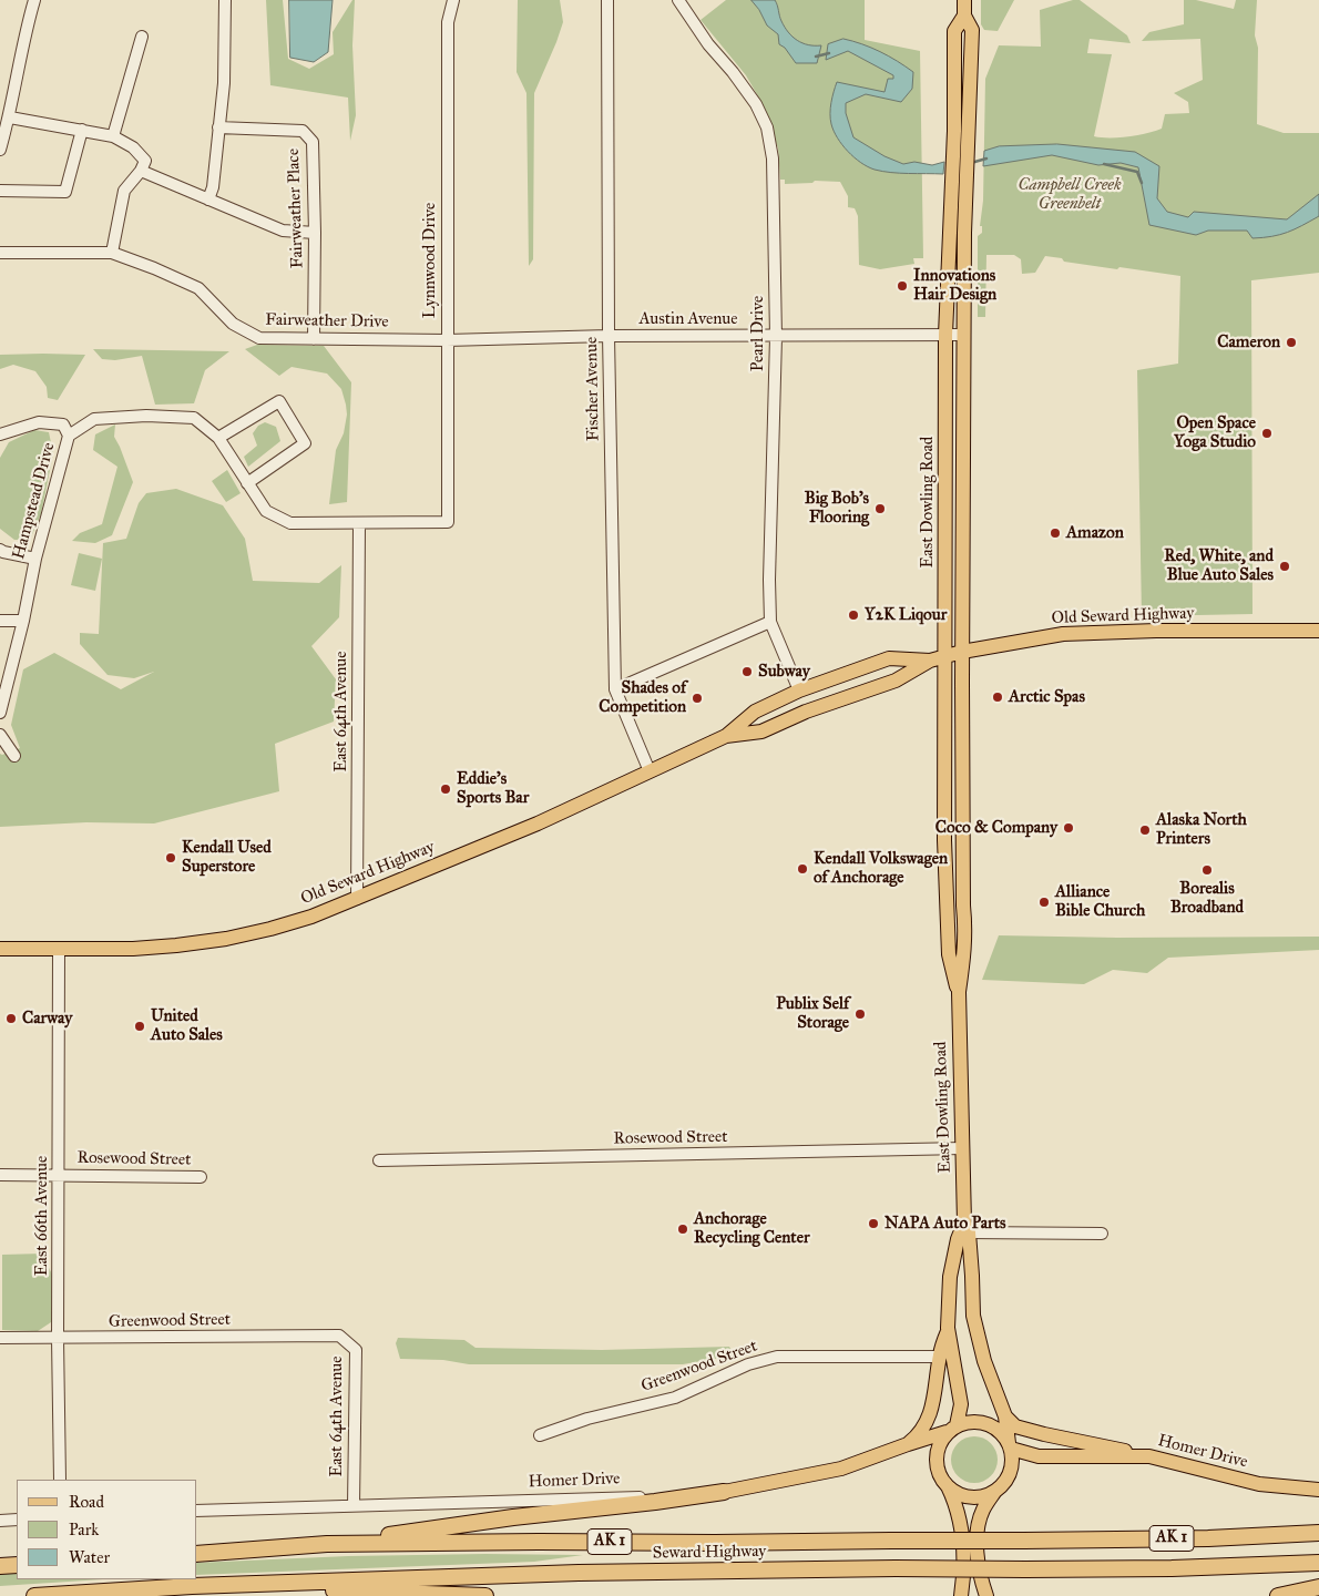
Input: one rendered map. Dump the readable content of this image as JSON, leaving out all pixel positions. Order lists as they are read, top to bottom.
{
  "streets": {
    "highway": ["AK 1", "Seward Highway"],
    "main road": ["East Dowling Road", "Old Seward Highway", "Homer Drive"],
    "street": [
      "Fairweather Place",
      "Lynnwood Drive",
      "Austin Avenue",
      "Fairweather Drive",
      "Pearl Drive",
      "Fischer Avenue",
      "Hampstead Drive",
      "East 64th Avenue",
      "Rosewood Street",
      "East 66th Avenue",
      "Greenwood Street"
    ]
  },
  "crossings": [
    ["Fairweather Place", "Fairweather Drive"],
    ["Lynnwood Drive", "Austin Avenue"],
    ["Lynnwood Drive", "Fairweather Drive"],
    ["Lynnwood Drive", "Hampstead Drive"],
    ["Austin Avenue", "Fairweather Drive"],
    ["Austin Avenue", "Pearl Drive"],
    ["Austin Avenue", "Fischer Avenue"],
    ["Austin Avenue", "East Dowling Road"],
    ["Pearl Drive", "Old Seward Highway"],
    ["Fischer Avenue", "Old Seward Highway"],
    ["Hampstead Drive", "East 64th Avenue"],
    ["East Dowling Road", "Old Seward Highway"],
    ["East Dowling Road", "Rosewood Street"],
    ["East Dowling Road", "Homer Drive"],
    ["Old Seward Highway", "East 64th Avenue"],
    ["Old Seward Highway", "East 66th Avenue"],
    ["East 64th Avenue", "Greenwood Street"],
    ["East 64th Avenue", "Homer Drive"],
    ["Rosewood Street", "East 66th Avenue"],
    ["East 66th Avenue", "Greenwood Street"]
  ],
  "parks": ["Campbell Creek Greenbelt"],
  "places": [
    "Innovations Hair Design",
    "Cameron",
    "Open Space Yoga Studio",
    "Big Bob's Flooring",
    "Amazon",
    "Red, White, and Blue Auto Sales",
    "Y2K Liqour",
    "Subway",
    "Arctic Spas",
    "Shades of Competition",
    "Eddie's Sports Bar",
    "Coco & Company",
    "Alaska North Printers",
    "Kendall Used Superstore",
    "Kendall Volkswagen of Anchorage",
    "Borealis Broadband",
    "Alliance Bible Church",
    "Publix Self Storage",
    "Carway",
    "United Auto Sales",
    "NAPA Auto Parts",
    "Anchorage Recycling Center"
  ],
  "legend": ["Road", "Park", "Water"]
}
